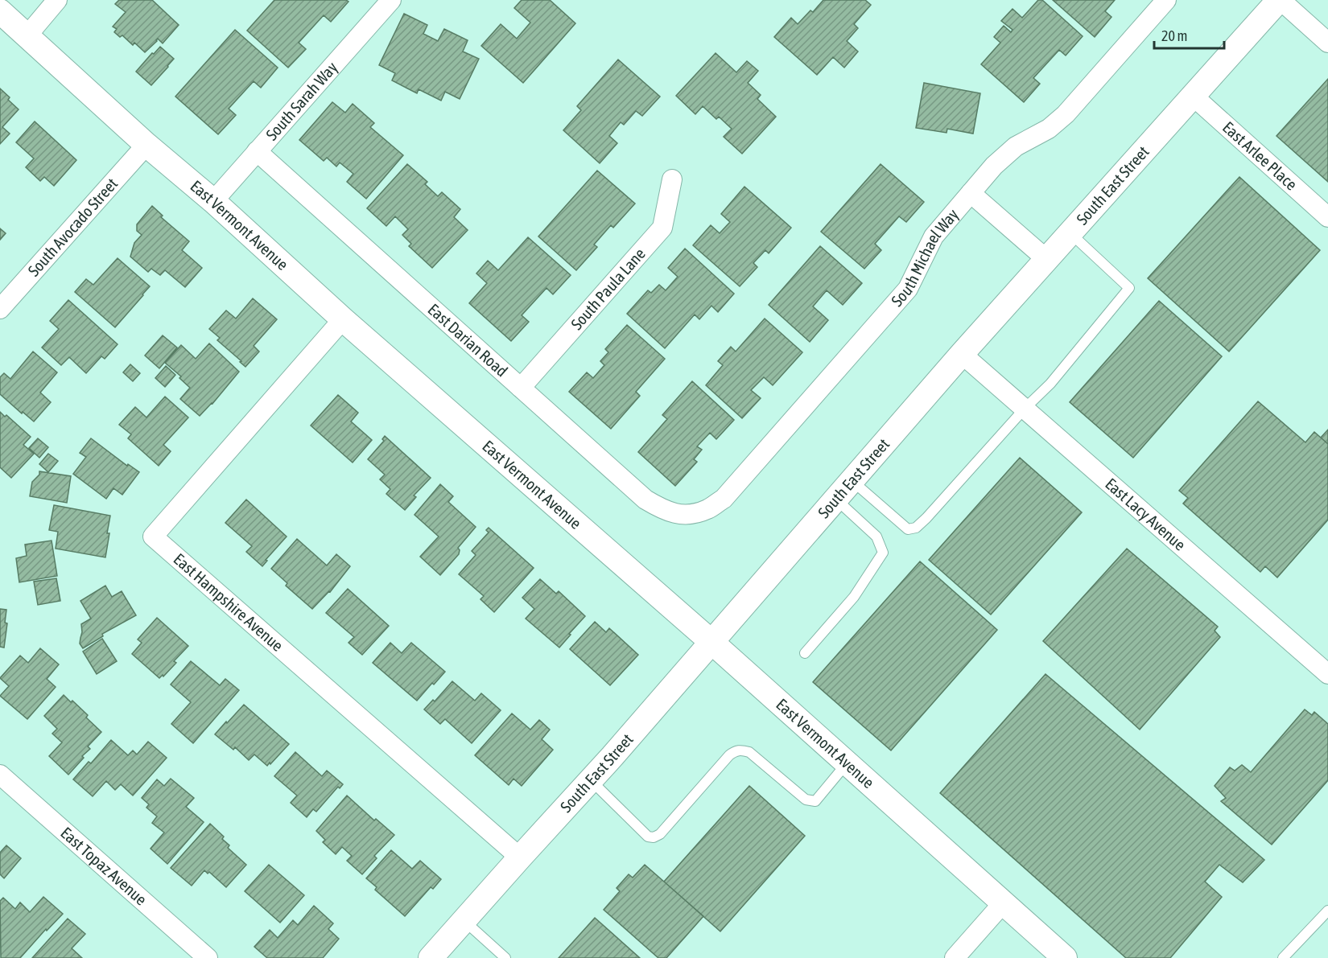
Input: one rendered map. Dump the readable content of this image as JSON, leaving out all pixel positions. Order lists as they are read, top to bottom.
{
  "streets": {
    "street": [
      "South Sarah Way",
      "East Arlee Place",
      "South East Street",
      "East Vermont Avenue",
      "South Avocado Street",
      "South Michael Way",
      "South Paula Lane",
      "East Darian Road",
      "East Lacy Avenue",
      "East Hampshire Avenue",
      "East Topaz Avenue"
    ]
  },
  "crossings": [
    ["South Sarah Way", "East Vermont Avenue"],
    ["South Sarah Way", "East Darian Road"],
    ["East Arlee Place", "South East Street"],
    ["South East Street", "East Vermont Avenue"],
    ["South East Street", "East Lacy Avenue"],
    ["South East Street", "East Hampshire Avenue"],
    ["East Vermont Avenue", "South Avocado Street"],
    ["East Vermont Avenue", "East Hampshire Avenue"],
    ["South Michael Way", "East Darian Road"],
    ["South Paula Lane", "East Darian Road"]
  ],
  "scale_bar": "20 m"
}
